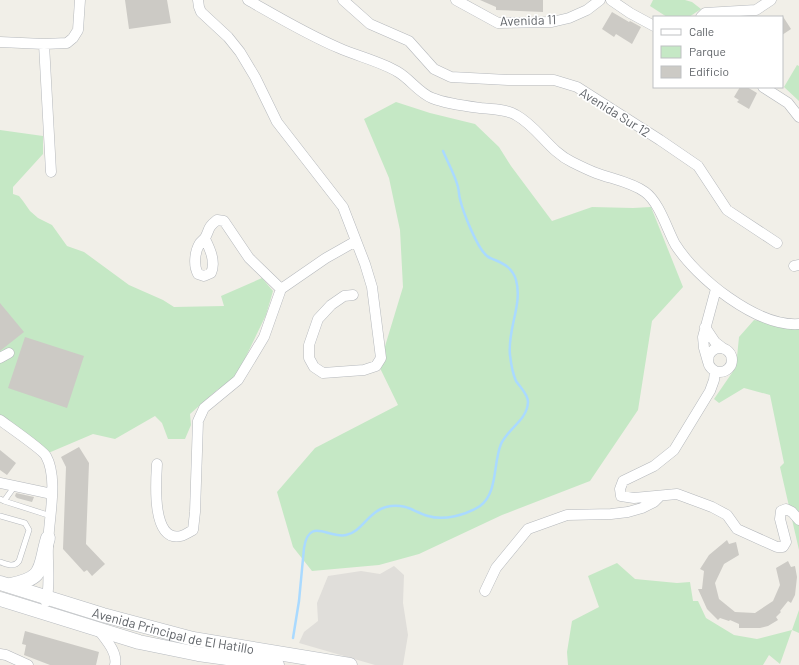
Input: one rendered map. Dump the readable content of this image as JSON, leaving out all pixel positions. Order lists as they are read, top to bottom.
{
  "streets": {
    "main road": ["Avenida Principal de El Hatillo"],
    "street": ["Avenida 11", "Avenida Sur 12"]
  },
  "legend": ["Calle", "Parque", "Edificio"]
}
